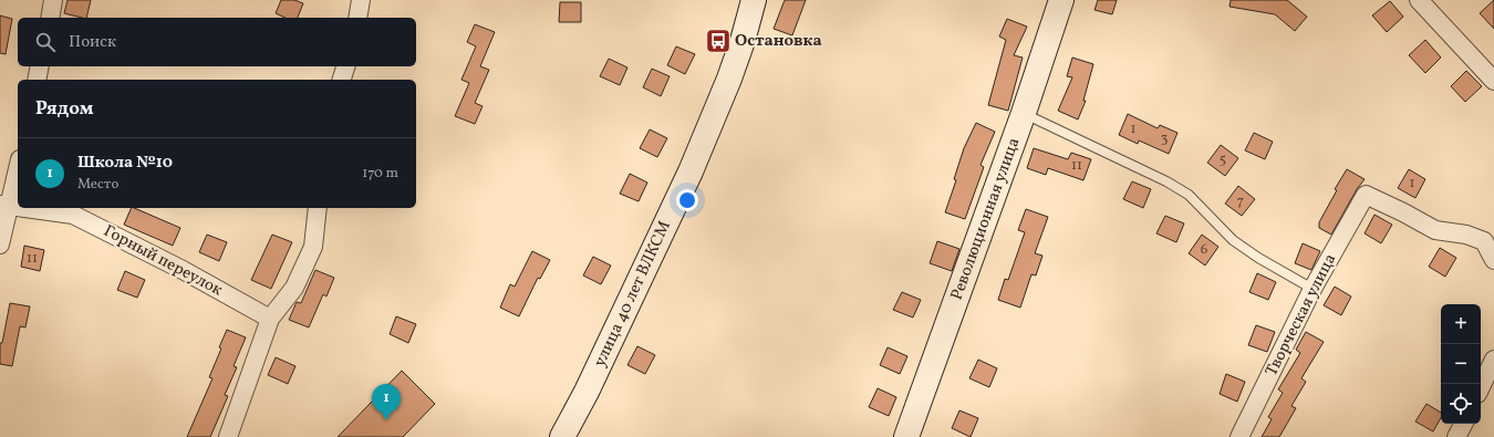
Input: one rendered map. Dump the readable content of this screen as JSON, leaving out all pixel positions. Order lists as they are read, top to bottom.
{
  "streets": {
    "street": [
      "Революционная улица",
      "Горный переулок",
      "улица 40 лет ВЛКСМ",
      "Творческая улица"
    ]
  },
  "places": {
    "bus stop": ["Остановка"]
  },
  "house_numbers": [
    "1",
    "3",
    "5",
    "11",
    "1",
    "7",
    "6",
    "11"
  ],
  "page": {
    "search": "Поиск",
    "heading": "Рядом",
    "list": [
      {
        "mark": "1",
        "name": "Школа №10",
        "note": "Место",
        "value": "170 m"
      }
    ],
    "map_buttons": ["+", "−"],
    "pins": "1"
  }
}
